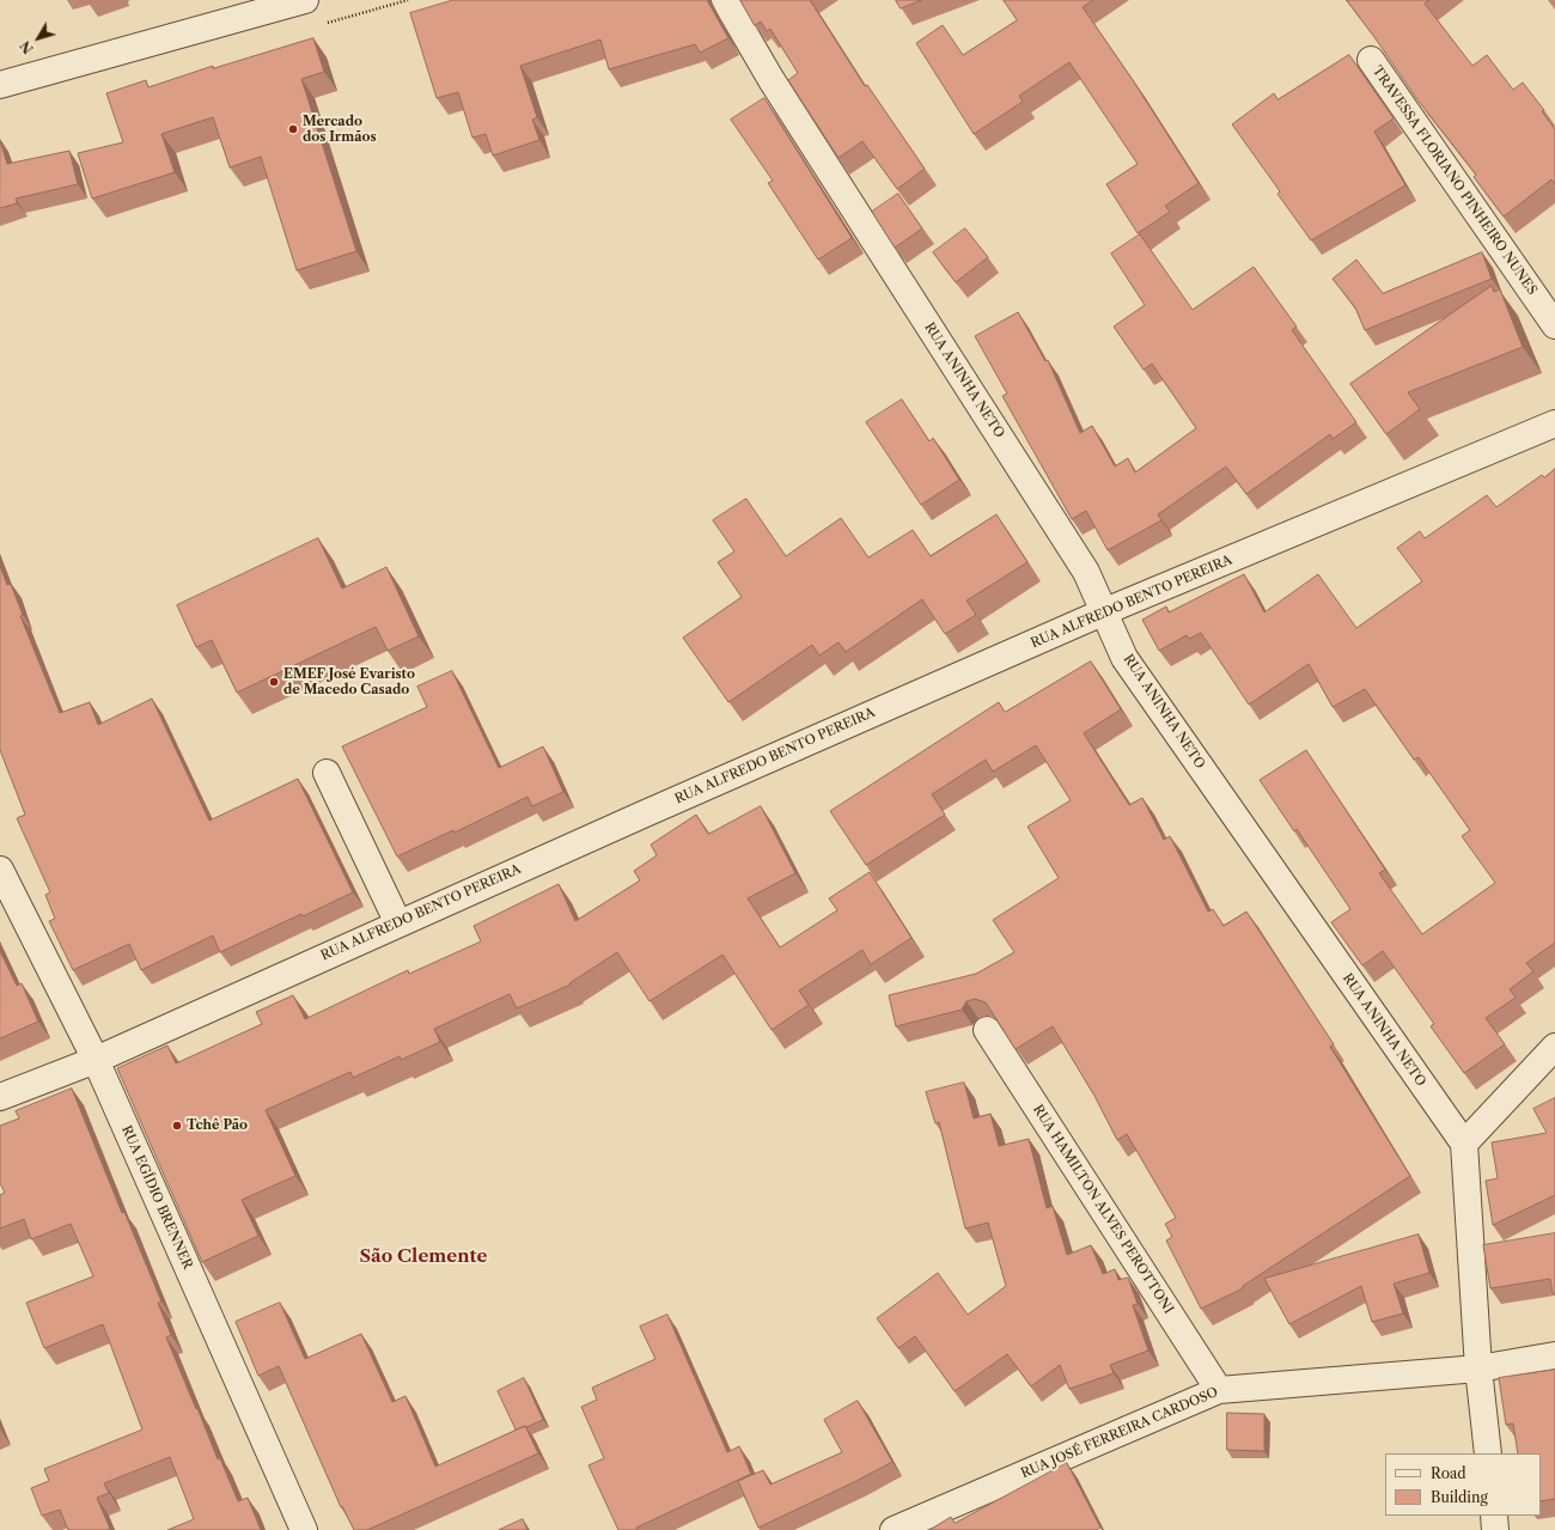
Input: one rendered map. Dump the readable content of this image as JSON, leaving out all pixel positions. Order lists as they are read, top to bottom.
{
  "streets": {
    "street": [
      "TRAVESSA FLORIANO PINHEIRO NUNES",
      "RUA ANINHA NETO",
      "RUA ALFREDO BENTO PEREIRA",
      "RUA EGÍDIO BRENNER",
      "RUA HAMILTON ALVES PEROTTONI",
      "RUA JOSÉ FERREIRA CARDOSO"
    ]
  },
  "crossings": [
    ["RUA ANINHA NETO", "RUA ALFREDO BENTO PEREIRA"],
    ["RUA ALFREDO BENTO PEREIRA", "RUA EGÍDIO BRENNER"],
    ["RUA HAMILTON ALVES PEROTTONI", "RUA JOSÉ FERREIRA CARDOSO"]
  ],
  "districts": ["São Clemente"],
  "places": ["Mercado dos Irmãos", "EMEF José Evaristo de Macedo Casado", "Tchê Pão"],
  "legend": ["Road", "Building"],
  "north": "bottom left"
}
